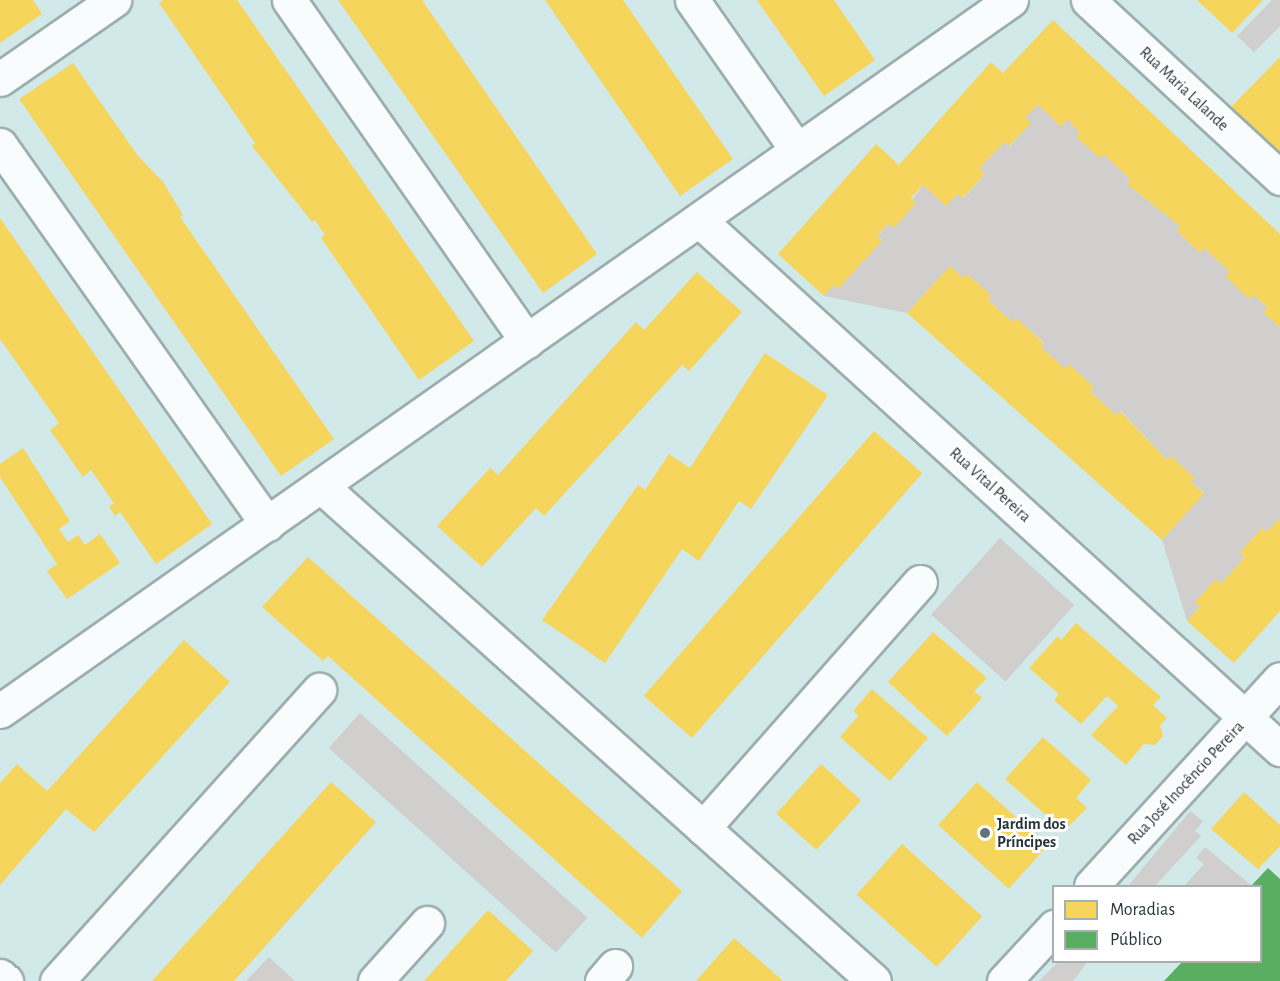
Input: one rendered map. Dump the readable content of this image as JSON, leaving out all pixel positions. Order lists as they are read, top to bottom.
{
  "streets": {
    "street": ["Rua Maria Lalande", "Rua Vital Pereira", "Rua José Inocêncio Pereira"]
  },
  "crossings": [
    ["Rua Vital Pereira", "Rua José Inocêncio Pereira"]
  ],
  "places": ["Jardim dos Príncipes"],
  "legend": ["Moradias", "Público"]
}
